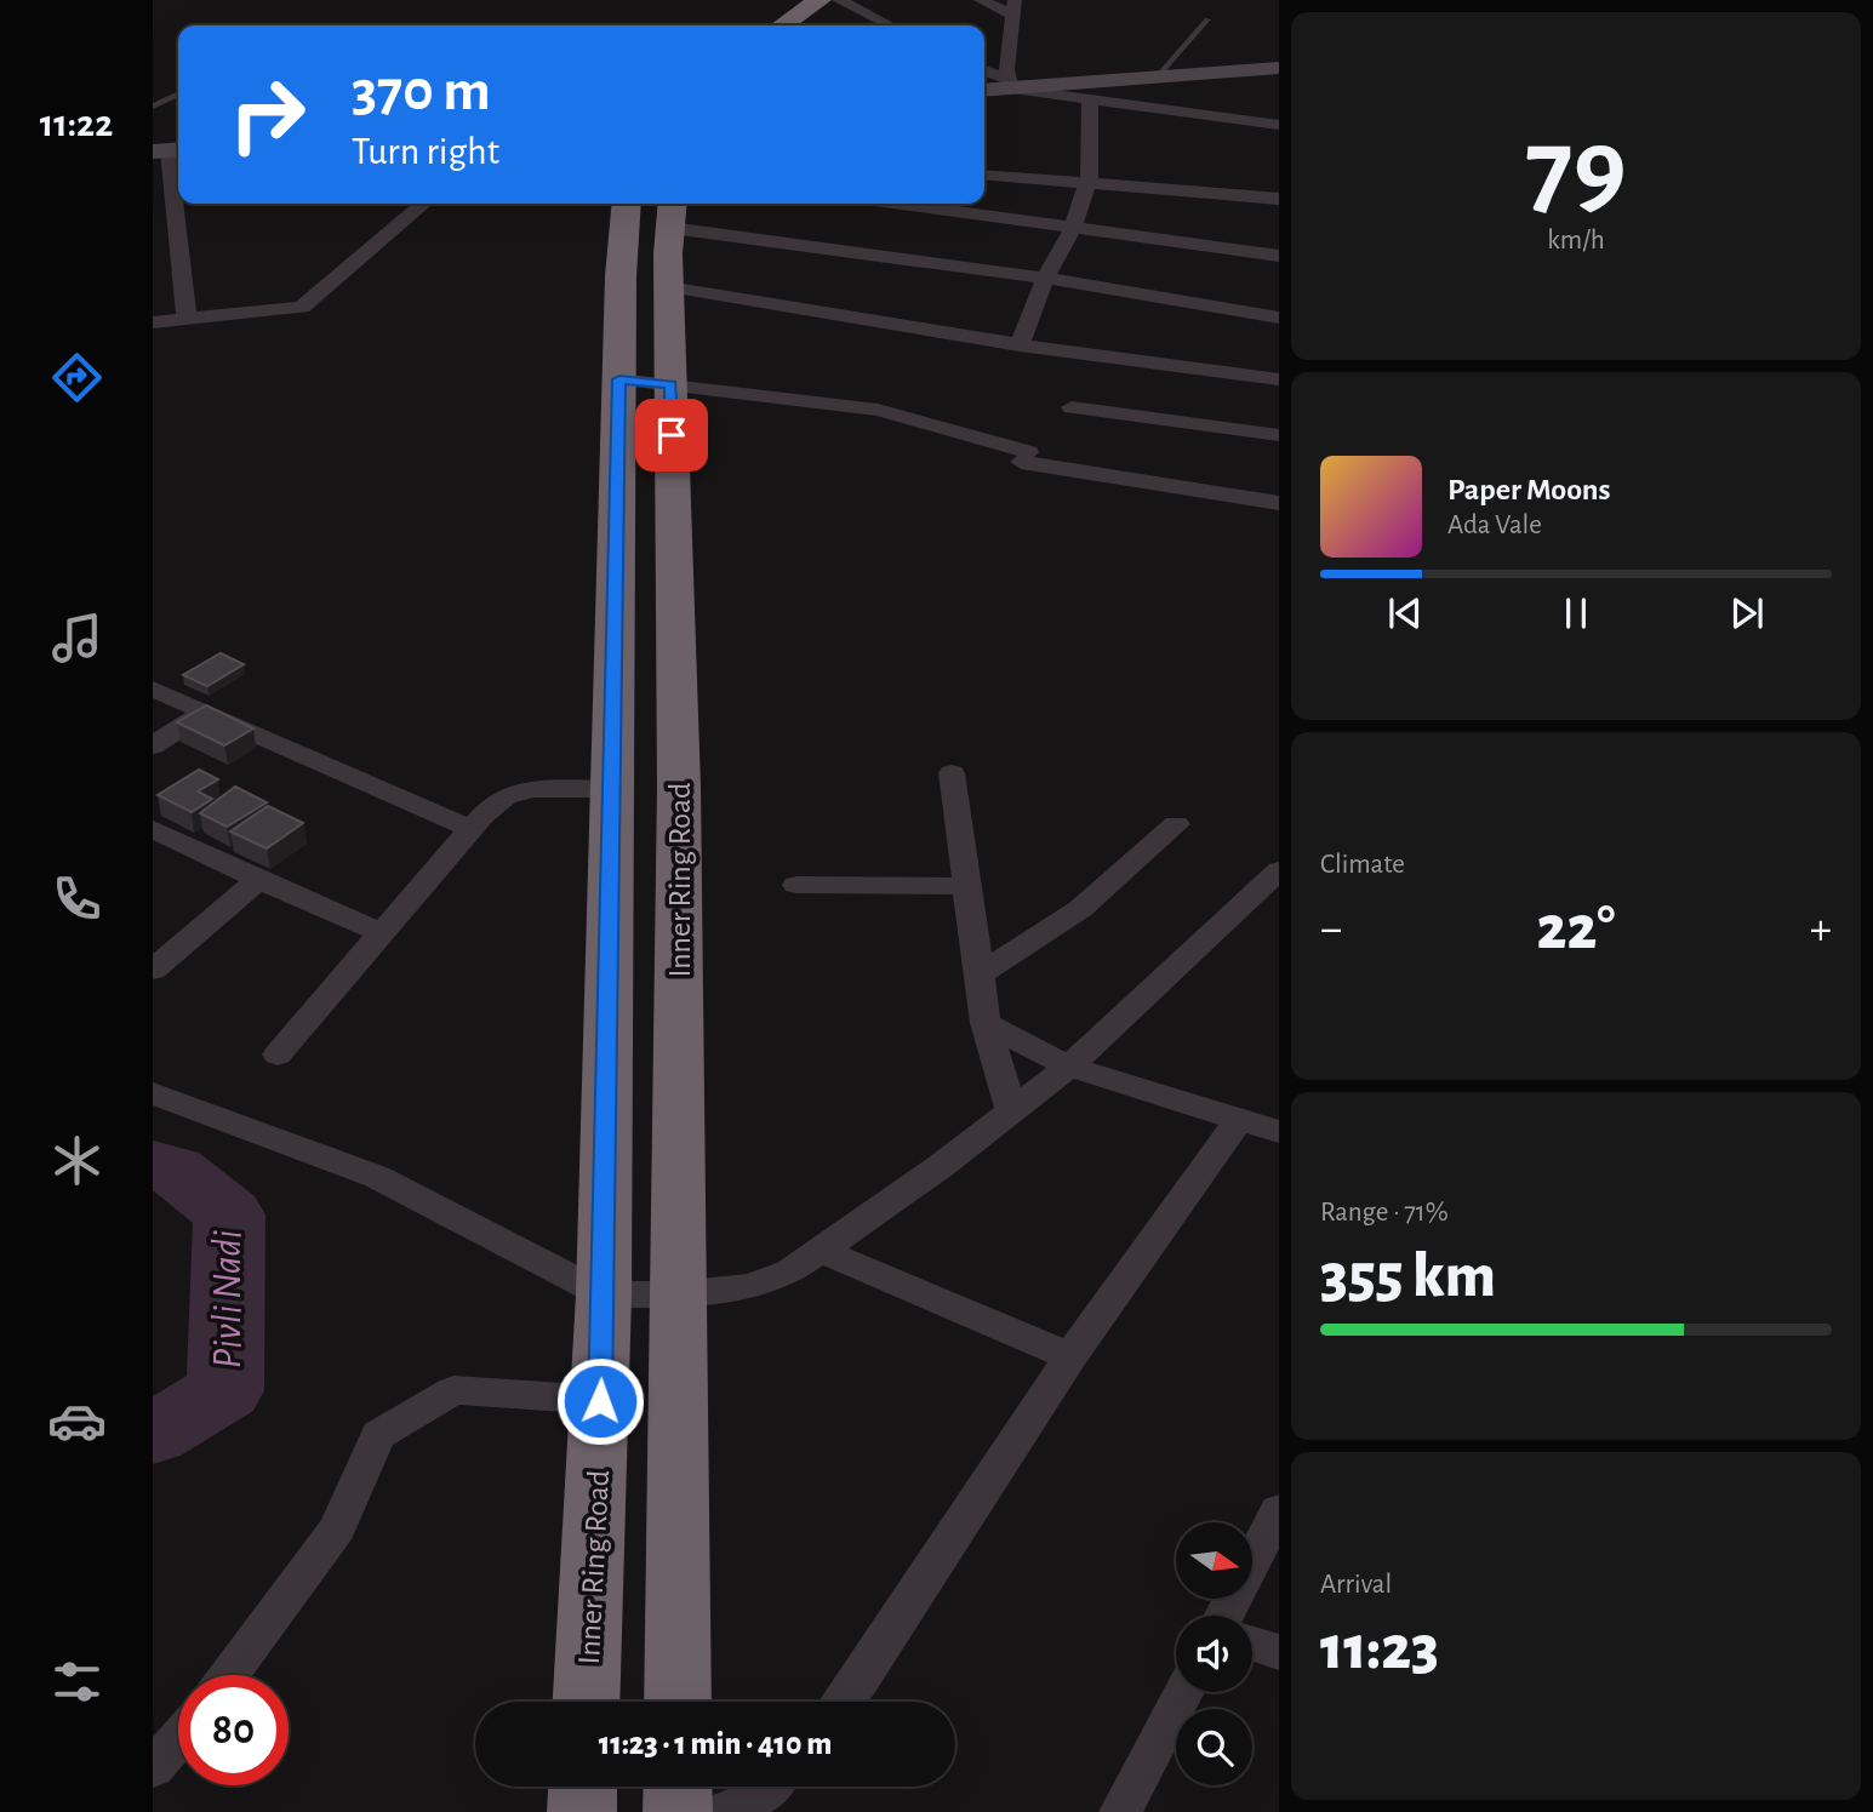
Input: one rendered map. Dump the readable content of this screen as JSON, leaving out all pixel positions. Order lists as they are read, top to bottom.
{
  "streets": {
    "highway": ["Inner Ring Road"]
  },
  "water": ["Pivli Nadi"],
  "north": "right",
  "page": {
    "tabs": "11:22",
    "tile": [
      ["79", "km/h"],
      "Climate",
      ["Range · 71%", "355 km"],
      ["Arrival", "11:23"]
    ],
    "turn": ["370 m", "Turn right"],
    "song": ["Paper Moons", "Ada Vale"],
    "heat": ["−", "22°", "+"],
    "limit": "80",
    "trip": "11:23 · 1 min · 410 m"
  }
}
